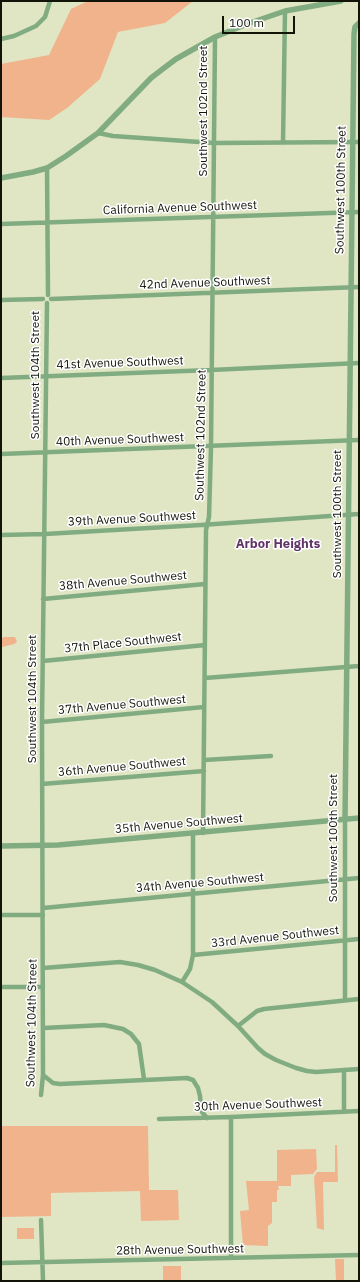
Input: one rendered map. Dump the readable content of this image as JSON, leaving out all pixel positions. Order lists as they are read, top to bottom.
{
  "streets": {
    "street": [
      "Southwest 102nd Street",
      "Southwest 100th Street",
      "California Avenue Southwest",
      "42nd Avenue Southwest",
      "41st Avenue Southwest",
      "Southwest 104th Street",
      "40th Avenue Southwest",
      "39th Avenue Southwest",
      "38th Avenue Southwest",
      "37th Place Southwest",
      "37th Avenue Southwest",
      "36th Avenue Southwest",
      "35th Avenue Southwest",
      "34th Avenue Southwest",
      "33rd Avenue Southwest",
      "30th Avenue Southwest",
      "28th Avenue Southwest"
    ]
  },
  "crossings": [
    ["Southwest 102nd Street", "California Avenue Southwest"],
    ["Southwest 102nd Street", "42nd Avenue Southwest"],
    ["Southwest 102nd Street", "41st Avenue Southwest"],
    ["Southwest 102nd Street", "40th Avenue Southwest"],
    ["Southwest 102nd Street", "39th Avenue Southwest"],
    ["Southwest 102nd Street", "38th Avenue Southwest"],
    ["Southwest 102nd Street", "37th Place Southwest"],
    ["Southwest 102nd Street", "37th Avenue Southwest"],
    ["Southwest 102nd Street", "36th Avenue Southwest"],
    ["Southwest 102nd Street", "35th Avenue Southwest"],
    ["Southwest 100th Street", "California Avenue Southwest"],
    ["Southwest 100th Street", "42nd Avenue Southwest"],
    ["Southwest 100th Street", "41st Avenue Southwest"],
    ["Southwest 100th Street", "40th Avenue Southwest"],
    ["Southwest 100th Street", "39th Avenue Southwest"],
    ["Southwest 100th Street", "35th Avenue Southwest"],
    ["Southwest 100th Street", "34th Avenue Southwest"],
    ["Southwest 100th Street", "33rd Avenue Southwest"],
    ["California Avenue Southwest", "Southwest 104th Street"],
    ["42nd Avenue Southwest", "Southwest 104th Street"],
    ["41st Avenue Southwest", "Southwest 104th Street"],
    ["Southwest 104th Street", "40th Avenue Southwest"],
    ["Southwest 104th Street", "39th Avenue Southwest"],
    ["Southwest 104th Street", "38th Avenue Southwest"],
    ["Southwest 104th Street", "37th Place Southwest"],
    ["Southwest 104th Street", "37th Avenue Southwest"],
    ["Southwest 104th Street", "36th Avenue Southwest"],
    ["Southwest 104th Street", "35th Avenue Southwest"],
    ["Southwest 104th Street", "34th Avenue Southwest"]
  ],
  "districts": ["Arbor Heights"],
  "scale_bar": "100 m"
}
